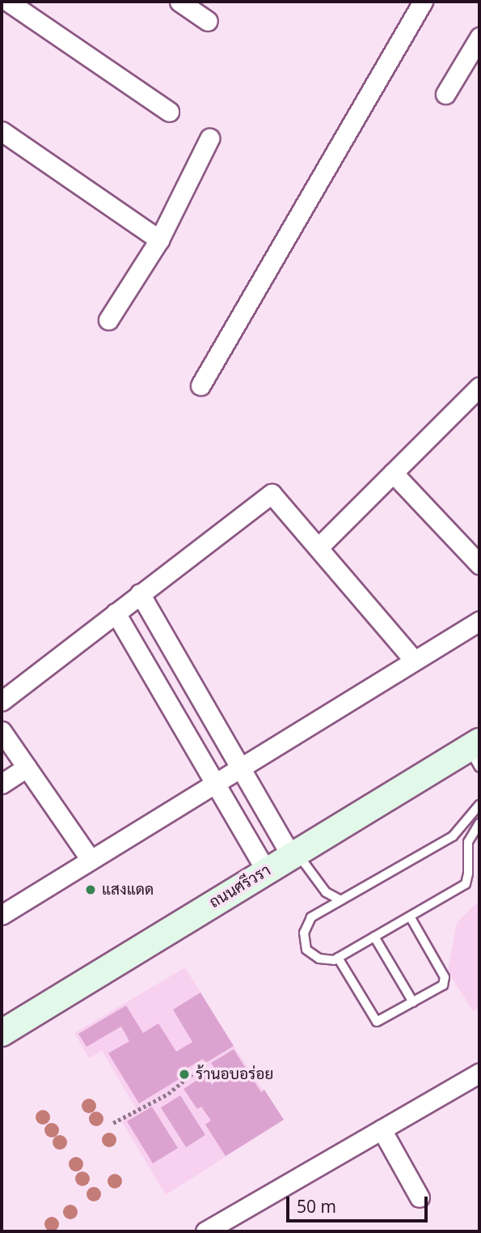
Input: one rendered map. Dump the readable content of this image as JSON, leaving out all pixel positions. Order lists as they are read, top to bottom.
{
  "streets": {
    "street": ["ถนนศรีวรา"]
  },
  "places": ["แสงแดด", "ร้านอบอร่อย"],
  "scale_bar": "50 m"
}
